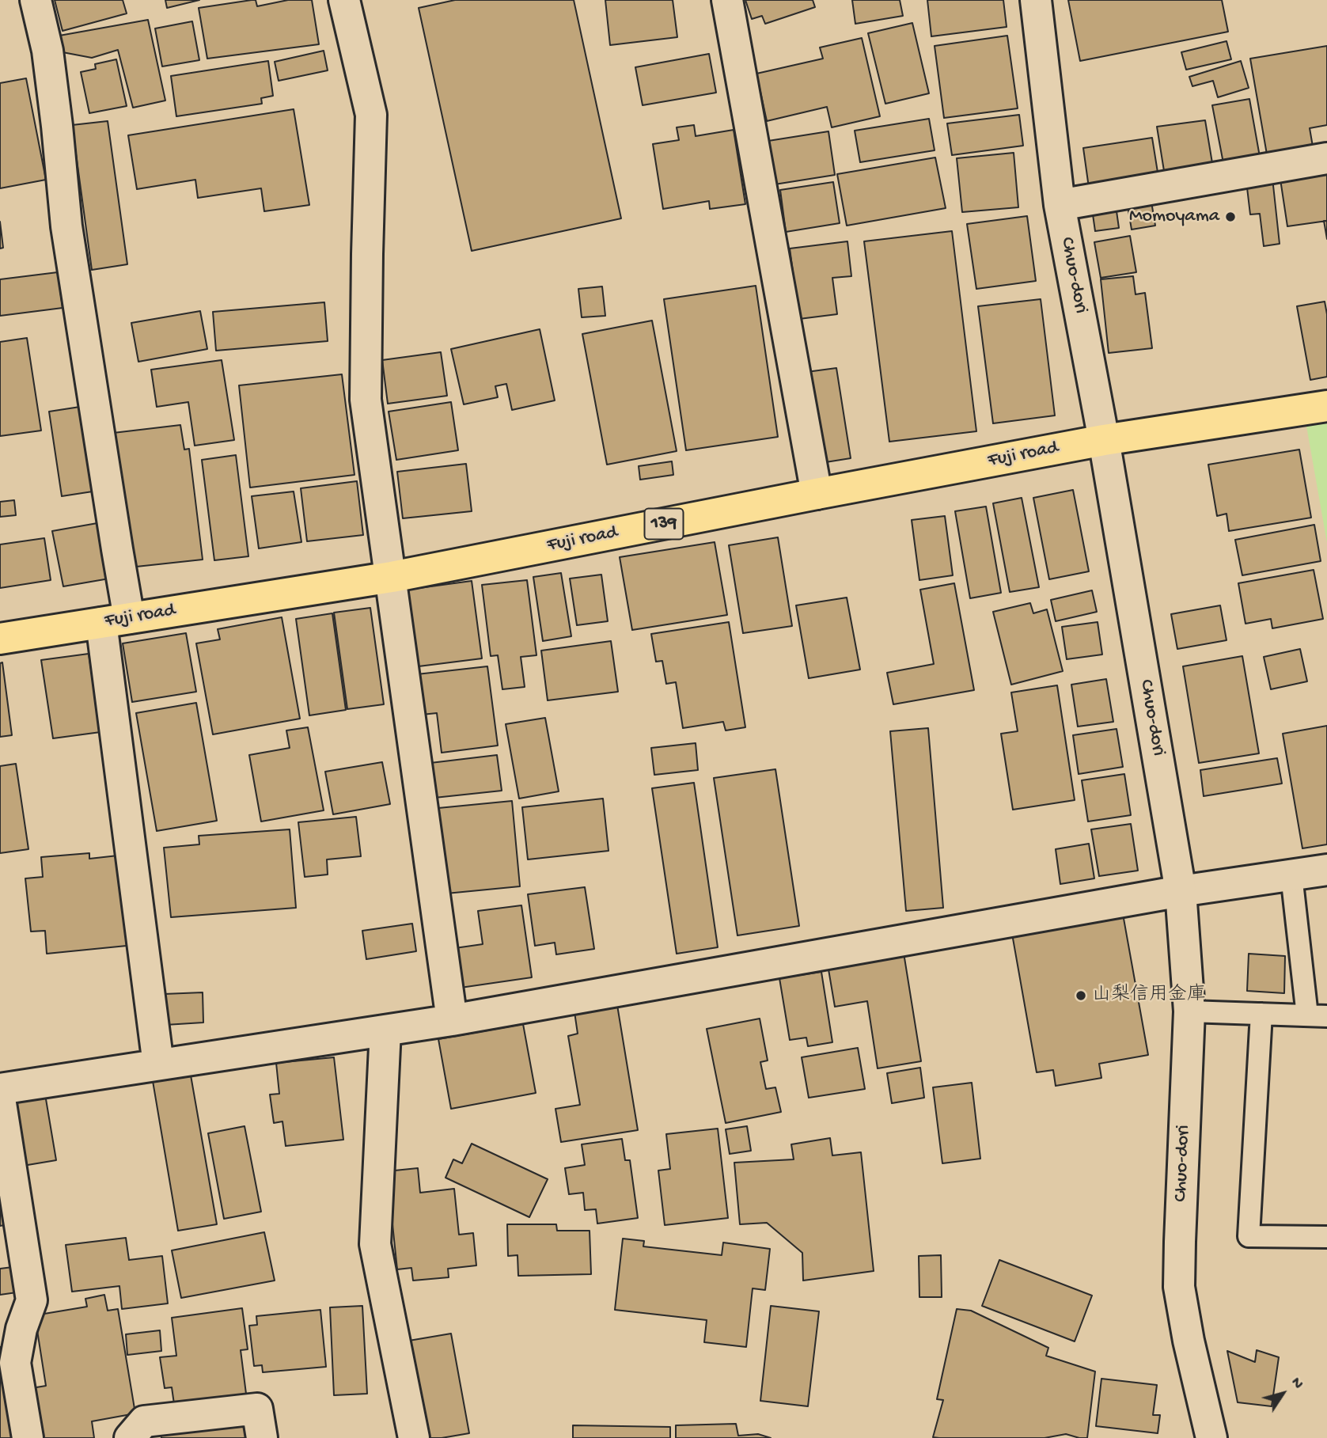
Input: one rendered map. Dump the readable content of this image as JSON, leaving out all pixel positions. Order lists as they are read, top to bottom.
{
  "streets": {
    "highway": ["Fuji road", "139"],
    "street": ["Chuo-dori"]
  },
  "crossings": [
    ["Chuo-dori", "Fuji road"]
  ],
  "places": ["Momoyama", "山梨信用金庫"],
  "north": "top right"
}
